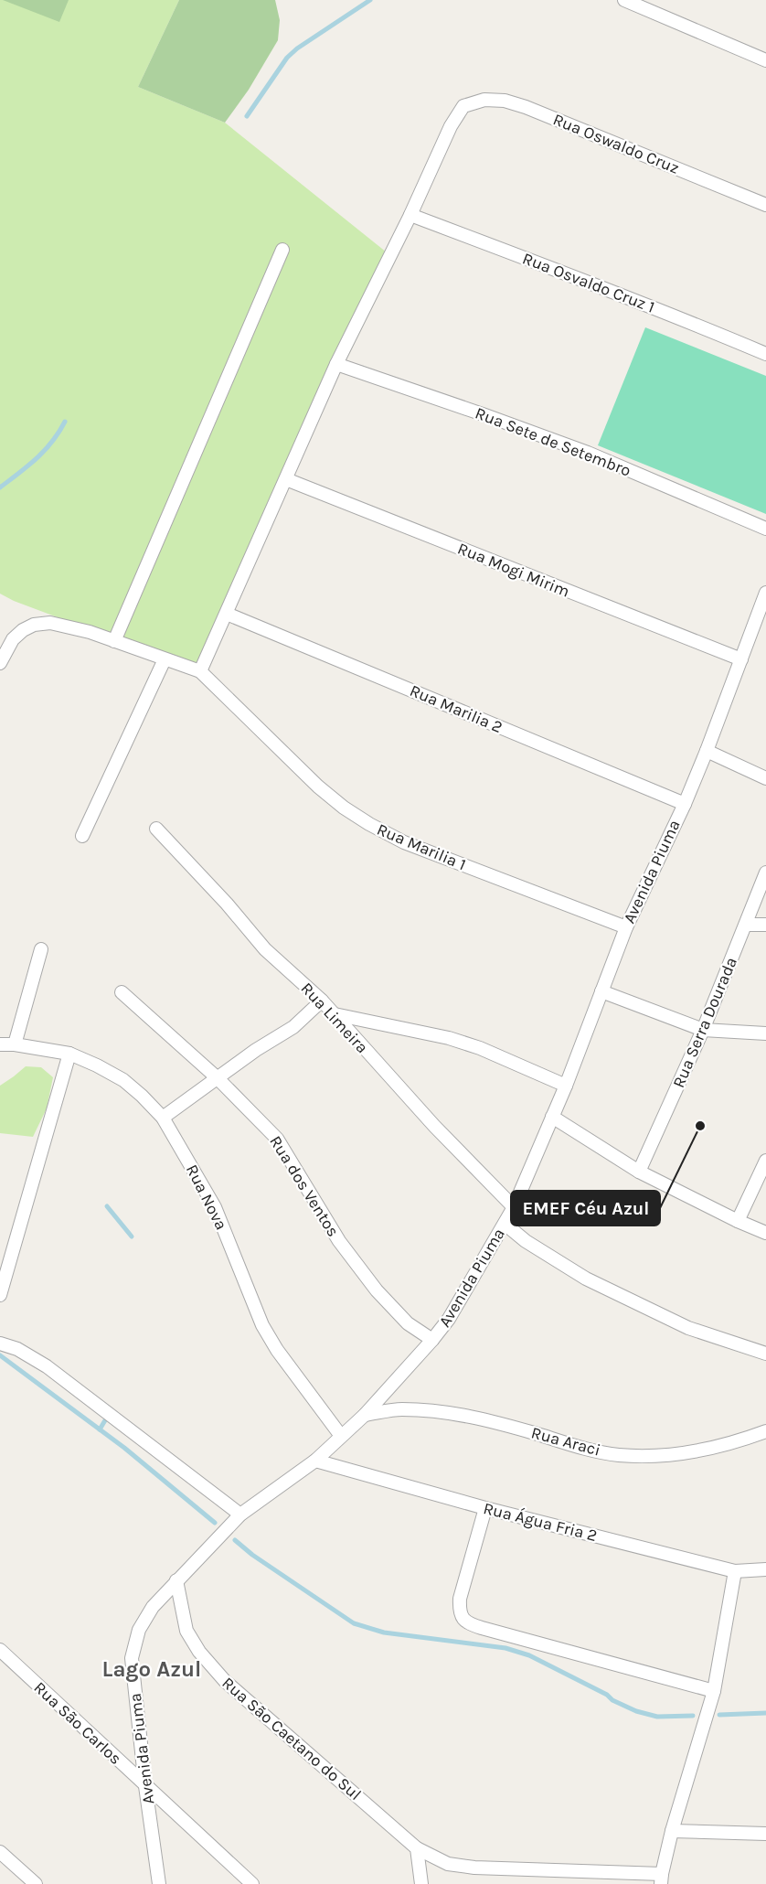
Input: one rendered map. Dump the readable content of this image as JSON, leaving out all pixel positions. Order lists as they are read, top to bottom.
{
  "streets": {
    "street": [
      "Rua Oswaldo Cruz",
      "Rua Osvaldo Cruz 1",
      "Rua Sete de Setembro",
      "Rua Mogi Mirim",
      "Rua Marilia 2",
      "Rua Marilia 1",
      "Avenida Piuma",
      "Rua Limeira",
      "Rua Serra Dourada",
      "Rua dos Ventos",
      "Rua Nova",
      "Rua Araci",
      "Rua Água Fria 2",
      "Rua São Carlos",
      "Rua São Caetano do Sul"
    ]
  },
  "crossings": [
    ["Rua Oswaldo Cruz", "Rua Osvaldo Cruz 1"],
    ["Rua Mogi Mirim", "Avenida Piuma"],
    ["Rua Marilia 2", "Avenida Piuma"],
    ["Rua Marilia 1", "Avenida Piuma"],
    ["Avenida Piuma", "Rua Limeira"],
    ["Avenida Piuma", "Rua dos Ventos"],
    ["Avenida Piuma", "Rua Nova"],
    ["Avenida Piuma", "Rua Araci"],
    ["Avenida Piuma", "Rua Água Fria 2"],
    ["Avenida Piuma", "Rua São Carlos"],
    ["Avenida Piuma", "Rua São Caetano do Sul"]
  ],
  "districts": ["Lago Azul"],
  "places": ["EMEF Céu Azul"]
}
